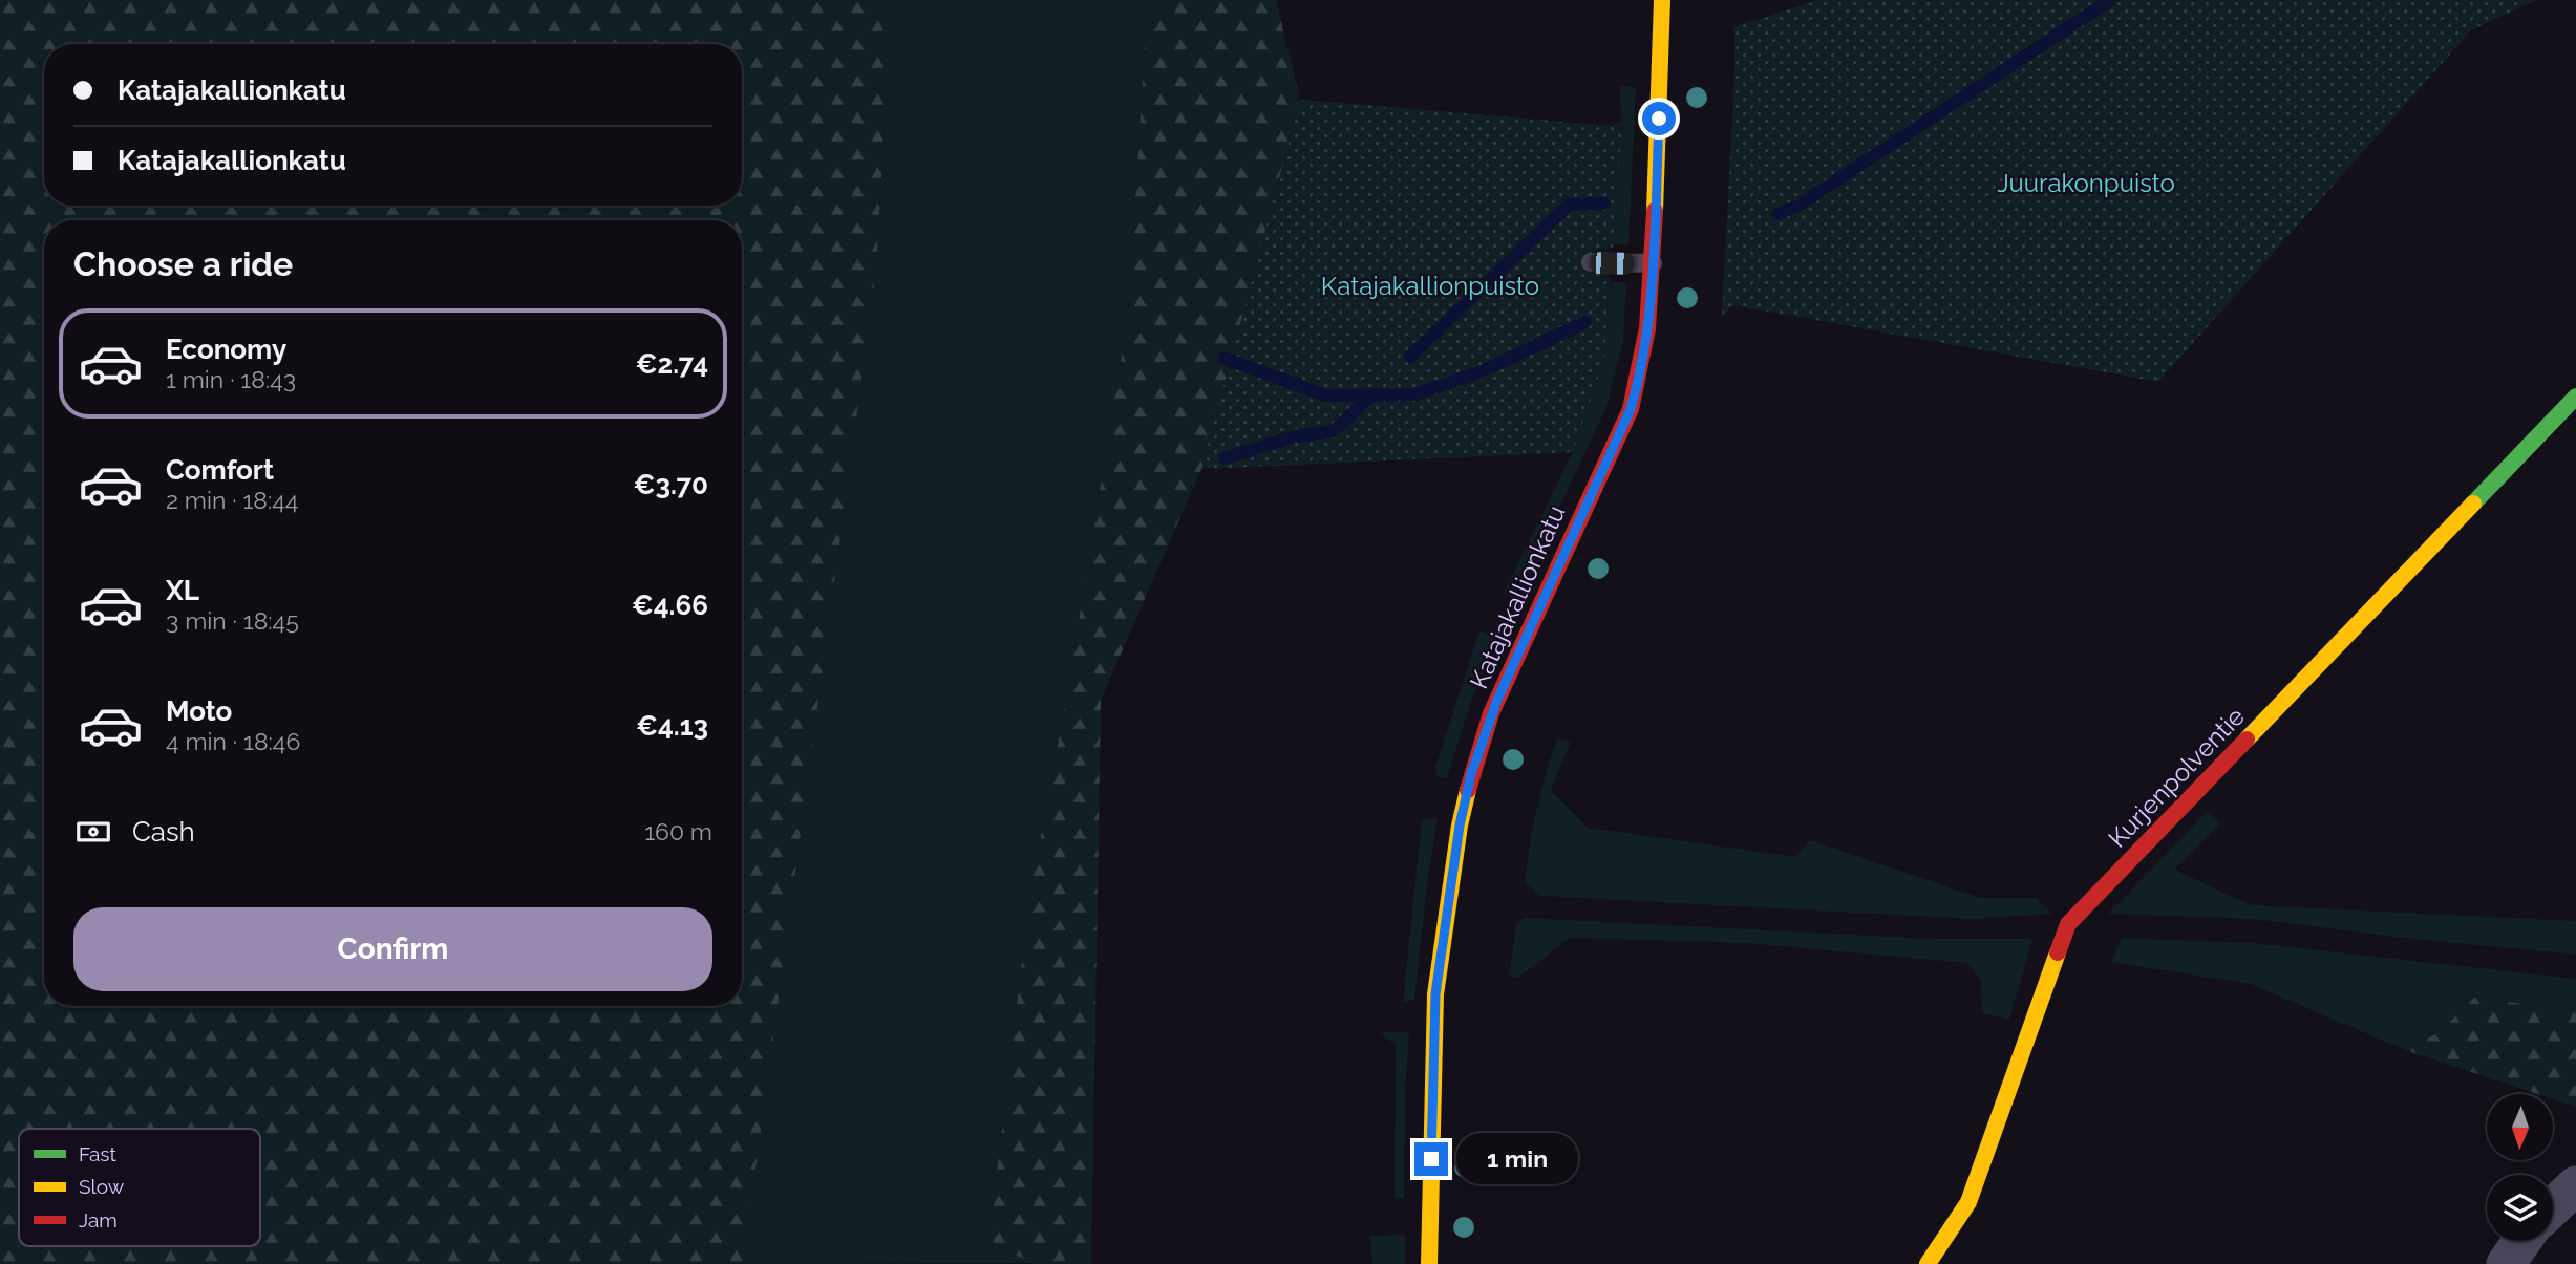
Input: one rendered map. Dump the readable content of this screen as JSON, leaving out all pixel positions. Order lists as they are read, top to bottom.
{
  "streets": {
    "street": ["Katajakallionkatu", "Kurjenpolventie"]
  },
  "parks": ["Juurakonpuisto", "Katajakallionpuisto"],
  "legend": ["Fast", "Slow", "Jam"],
  "north": "bottom",
  "page": {
    "banner": ["Katajakallionkatu", "Katajakallionkatu"],
    "heading": "Choose a ride",
    "list": [
      {
        "name": "Economy",
        "note": "1 min · 18:43",
        "value": "€2.74"
      },
      {
        "name": "Comfort",
        "note": "2 min · 18:44",
        "value": "€3.70"
      },
      {
        "name": "XL",
        "note": "3 min · 18:45",
        "value": "€4.66"
      },
      {
        "name": "Moto",
        "note": "4 min · 18:46",
        "value": "€4.13"
      }
    ],
    "pay": ["Cash", "160 m"],
    "buttons": "Confirm",
    "bubble": "1 min"
  }
}
